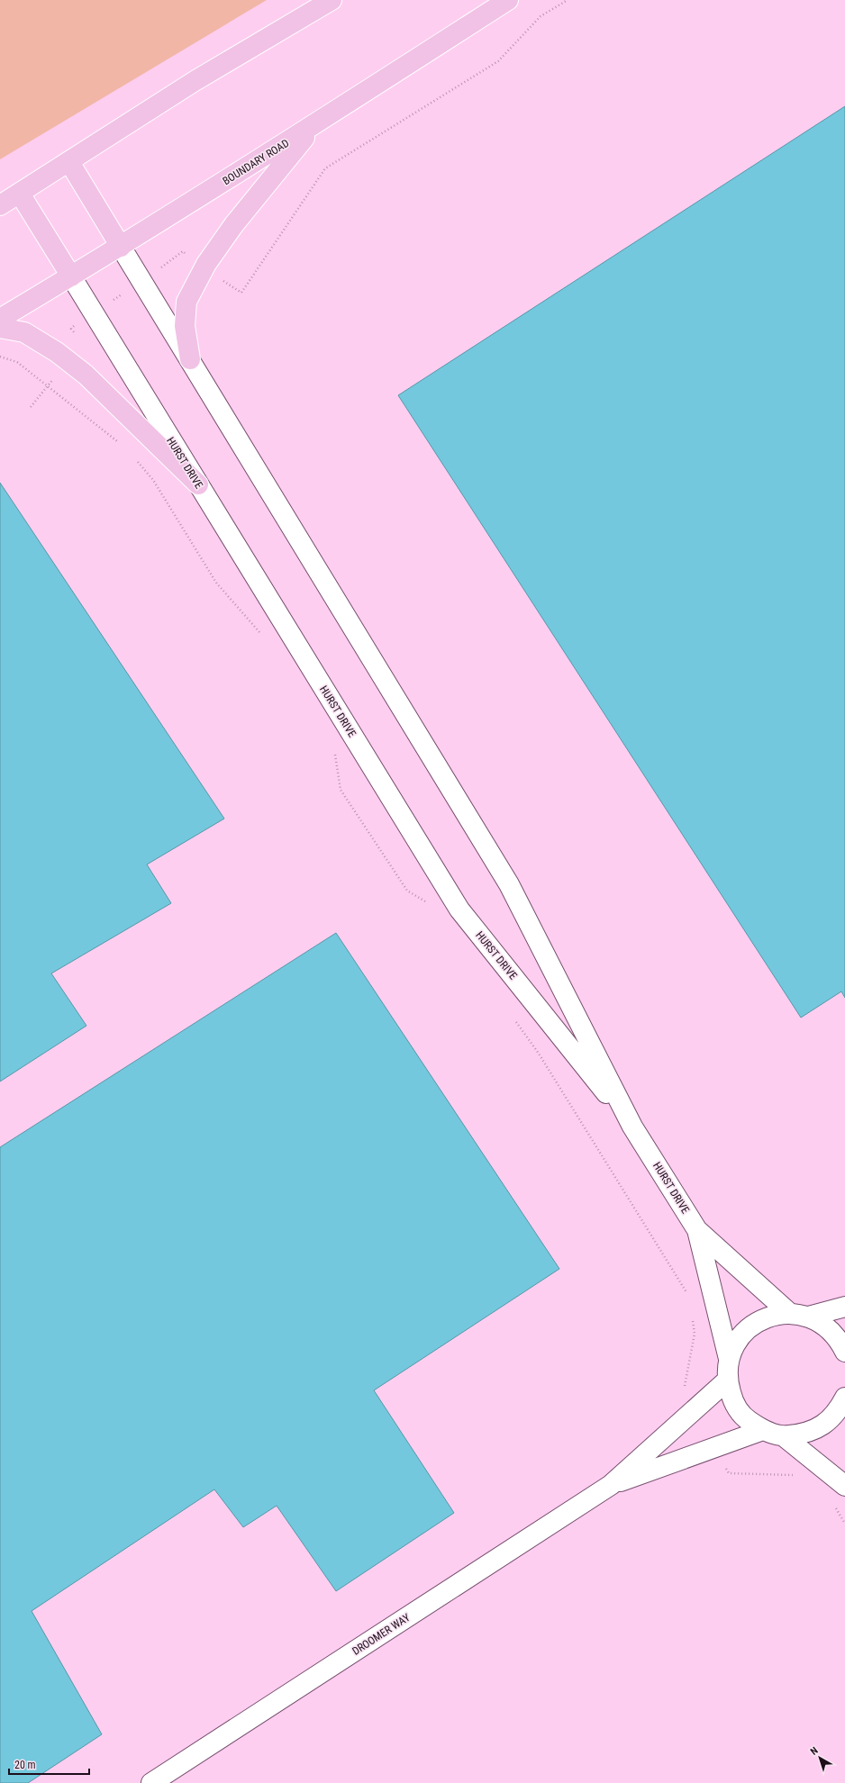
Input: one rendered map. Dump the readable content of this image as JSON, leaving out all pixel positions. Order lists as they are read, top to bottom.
{
  "streets": {
    "main road": ["BOUNDARY ROAD"],
    "street": ["HURST DRIVE", "DROOMER WAY"]
  },
  "crossings": [
    ["BOUNDARY ROAD", "HURST DRIVE"]
  ],
  "scale_bar": "20 m",
  "north": "top left"
}
